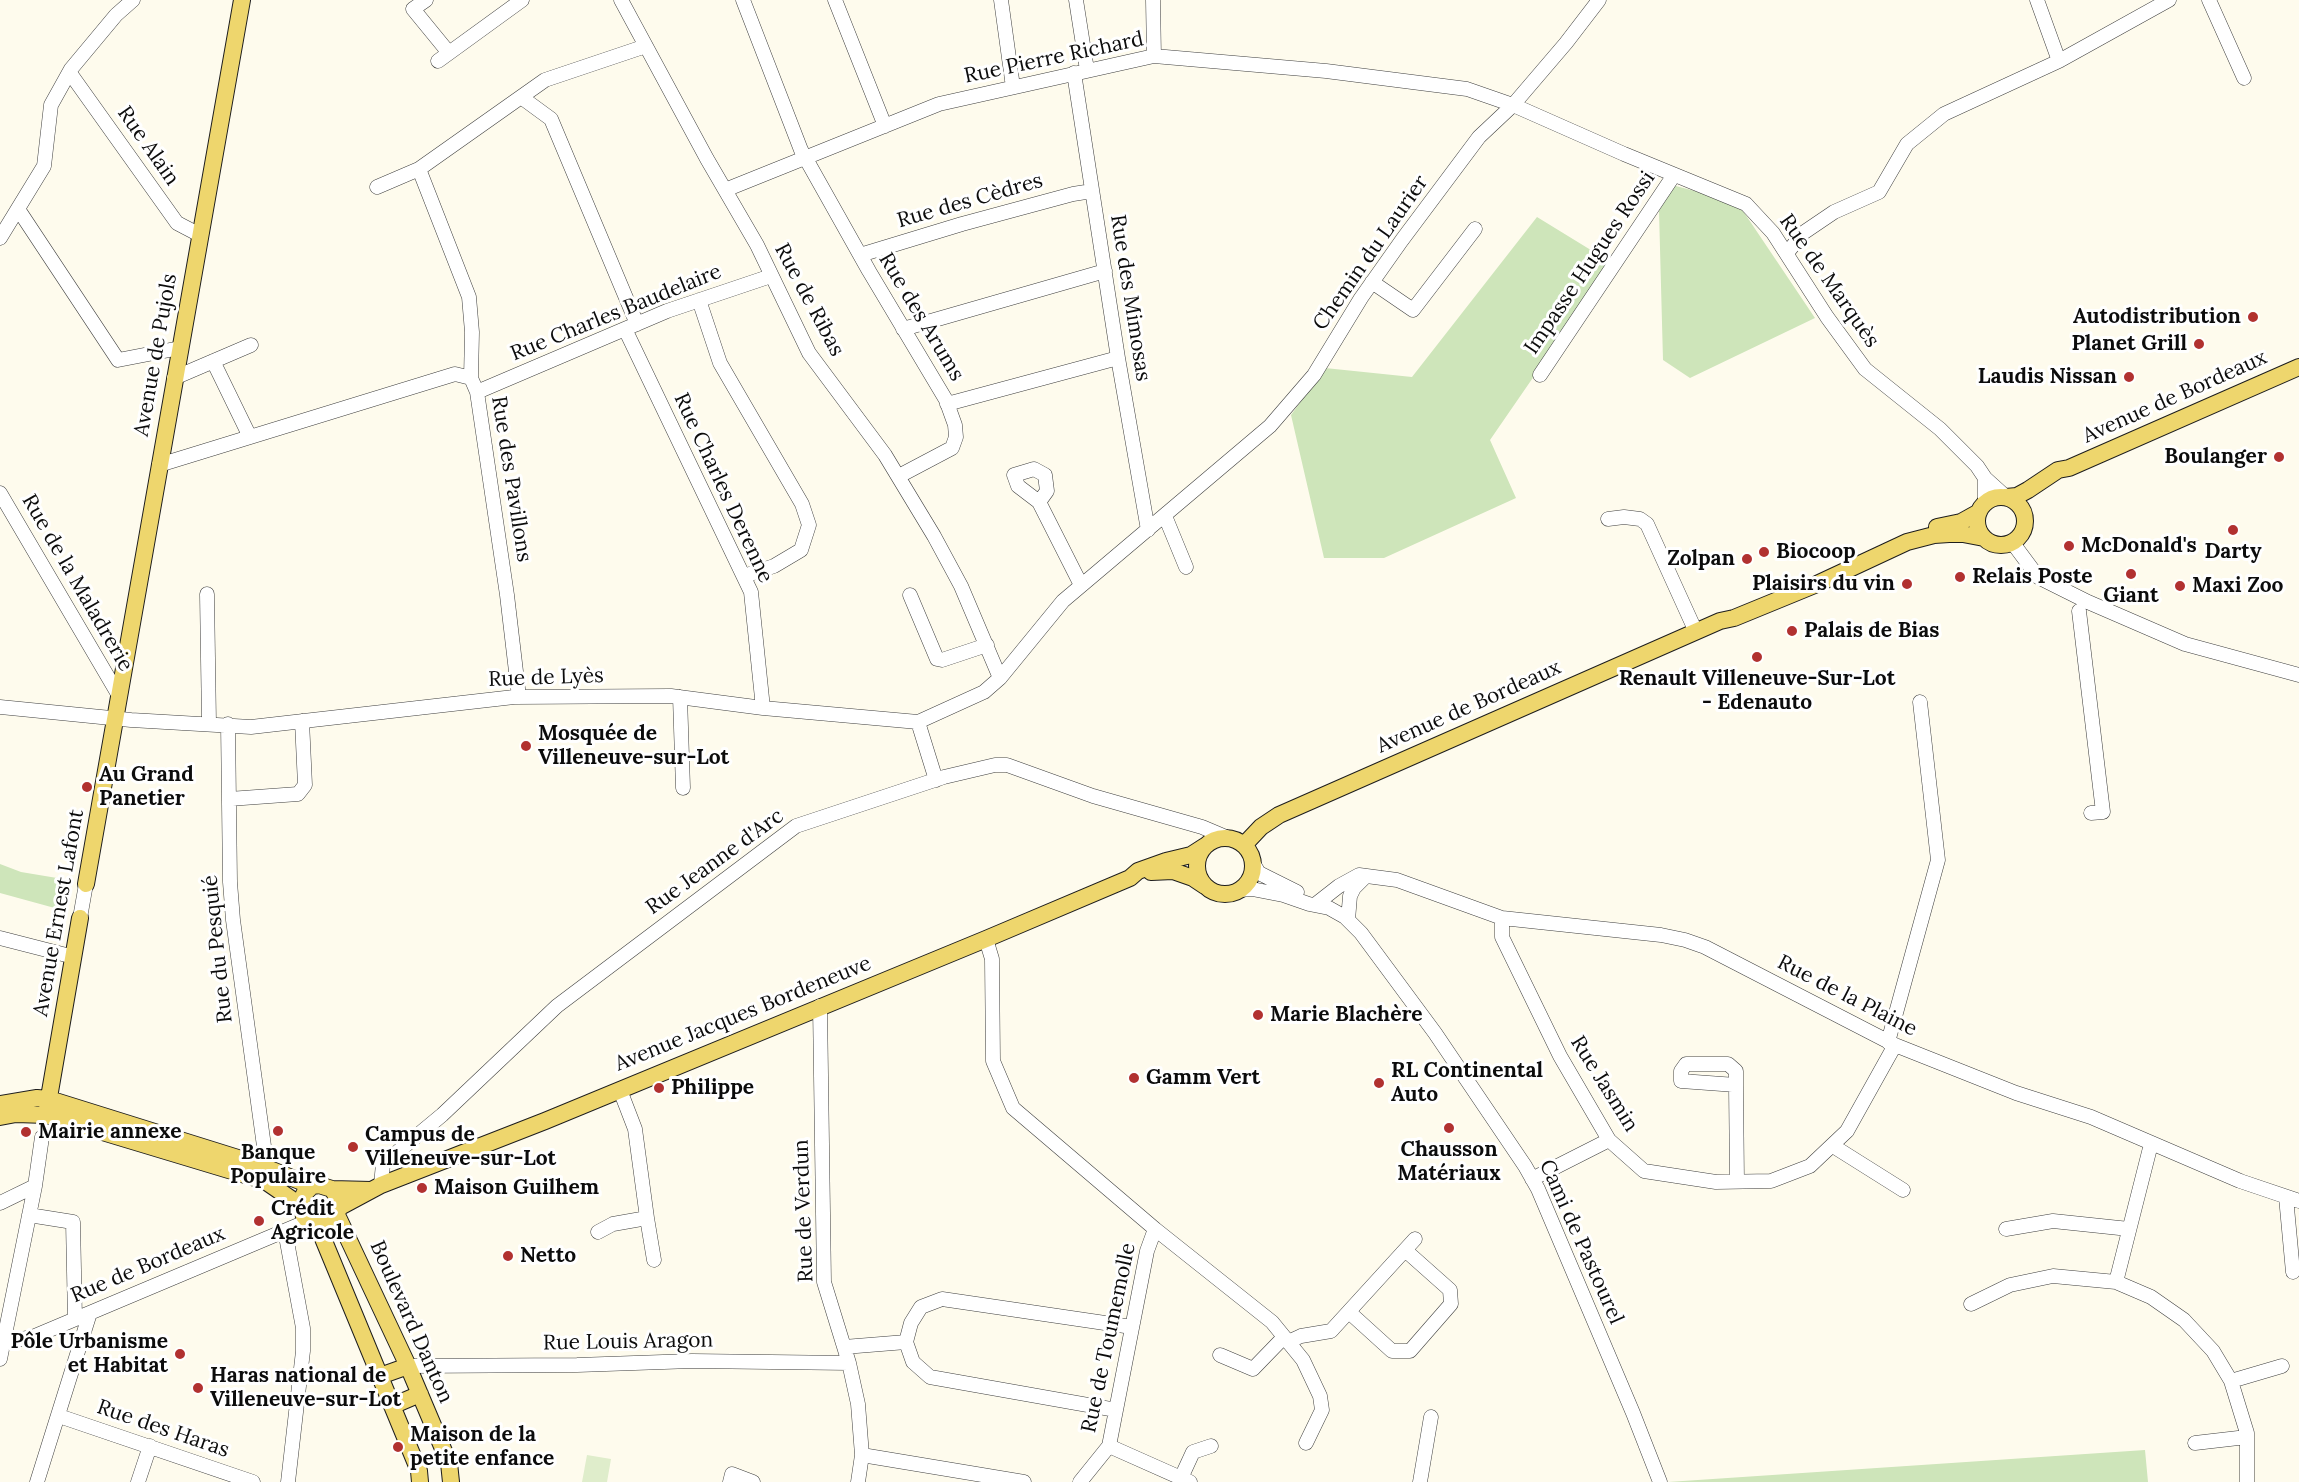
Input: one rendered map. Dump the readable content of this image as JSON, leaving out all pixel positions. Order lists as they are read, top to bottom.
{
  "streets": {
    "main road": [
      "Avenue de Pujols",
      "Avenue de Bordeaux",
      "Avenue Ernest Lafont",
      "Avenue Jacques Bordeneuve",
      "Boulevard Danton"
    ],
    "street": [
      "Rue Pierre Richard",
      "Rue Alain",
      "Rue des Cèdres",
      "Chemin du Laurier",
      "Impasse Hugues Rossi",
      "Rue de Marquès",
      "Rue des Mimosas",
      "Rue de Ribas",
      "Rue Charles Baudelaire",
      "Rue des Arums",
      "Rue des Pavillons",
      "Rue Charles Derenne",
      "Rue de la Maladrerie",
      "Rue de Lyès",
      "Rue Jeanne d'Arc",
      "Rue du Pesquié",
      "Rue de la Plaine",
      "Rue Jasmin",
      "Rue de Verdun",
      "Cami de Pastourel",
      "Rue de Bordeaux",
      "Rue de Toumemolle",
      "Rue Louis Aragon",
      "Rue des Haras"
    ]
  },
  "crossings": [
    ["Rue Pierre Richard", "Chemin du Laurier"],
    ["Rue Pierre Richard", "Rue de Marquès"],
    ["Rue Pierre Richard", "Rue des Mimosas"],
    ["Rue Pierre Richard", "Rue de Ribas"],
    ["Rue Pierre Richard", "Rue des Arums"],
    ["Rue Alain", "Avenue de Pujols"],
    ["Rue des Cèdres", "Rue des Mimosas"],
    ["Rue des Cèdres", "Rue des Arums"],
    ["Chemin du Laurier", "Rue de Marquès"],
    ["Chemin du Laurier", "Rue des Mimosas"],
    ["Chemin du Laurier", "Rue de Ribas"],
    ["Chemin du Laurier", "Rue de Lyès"],
    ["Impasse Hugues Rossi", "Rue de Marquès"],
    ["Rue de Marquès", "Avenue de Bordeaux"],
    ["Rue de Ribas", "Rue Charles Baudelaire"],
    ["Rue de Ribas", "Rue des Arums"],
    ["Rue Charles Baudelaire", "Rue des Pavillons"],
    ["Rue Charles Baudelaire", "Rue Charles Derenne"],
    ["Avenue de Pujols", "Rue des Pavillons"],
    ["Avenue de Pujols", "Rue de la Maladrerie"],
    ["Avenue de Pujols", "Rue de Lyès"],
    ["Avenue de Pujols", "Avenue Ernest Lafont"],
    ["Avenue de Bordeaux", "Rue Jeanne d'Arc"],
    ["Avenue de Bordeaux", "Avenue Jacques Bordeneuve"],
    ["Avenue de Bordeaux", "Cami de Pastourel"],
    ["Rue des Pavillons", "Rue de Lyès"],
    ["Rue Charles Derenne", "Rue de Lyès"],
    ["Rue de Lyès", "Avenue Ernest Lafont"],
    ["Rue de Lyès", "Rue du Pesquié"],
    ["Rue Jeanne d'Arc", "Avenue Jacques Bordeneuve"],
    ["Rue Jeanne d'Arc", "Cami de Pastourel"],
    ["Rue de la Plaine", "Rue Jasmin"],
    ["Rue de la Plaine", "Cami de Pastourel"],
    ["Avenue Jacques Bordeneuve", "Rue de Verdun"],
    ["Avenue Jacques Bordeneuve", "Cami de Pastourel"],
    ["Avenue Jacques Bordeneuve", "Rue de Bordeaux"],
    ["Avenue Jacques Bordeneuve", "Boulevard Danton"],
    ["Avenue Jacques Bordeneuve", "Rue de Toumemolle"],
    ["Rue de Verdun", "Rue Louis Aragon"],
    ["Rue de Bordeaux", "Boulevard Danton"],
    ["Boulevard Danton", "Rue Louis Aragon"]
  ],
  "places": [
    "Autodistribution",
    "Planet Grill",
    "Laudis Nissan",
    "Boulanger",
    "Darty",
    "McDonald's",
    "Biocoop",
    "Zolpan",
    "Giant",
    "Relais Poste",
    "Plaisirs du vin",
    "Maxi Zoo",
    "Palais de Bias",
    "Renault Villeneuve-Sur-Lot - Edenauto",
    "Mosquée de Villeneuve-sur-Lot",
    "Au Grand Panetier",
    "Marie Blachère",
    "Gamm Vert",
    "RL Continental Auto",
    "Philippe",
    "Chausson Matériaux",
    "Banque Populaire",
    "Mairie annexe",
    "Campus de Villeneuve-sur-Lot",
    "Maison Guilhem",
    "Crédit Agricole",
    "Netto",
    "Pôle Urbanisme et Habitat",
    "Haras national de Villeneuve-sur-Lot",
    "Maison de la petite enfance"
  ]
}
